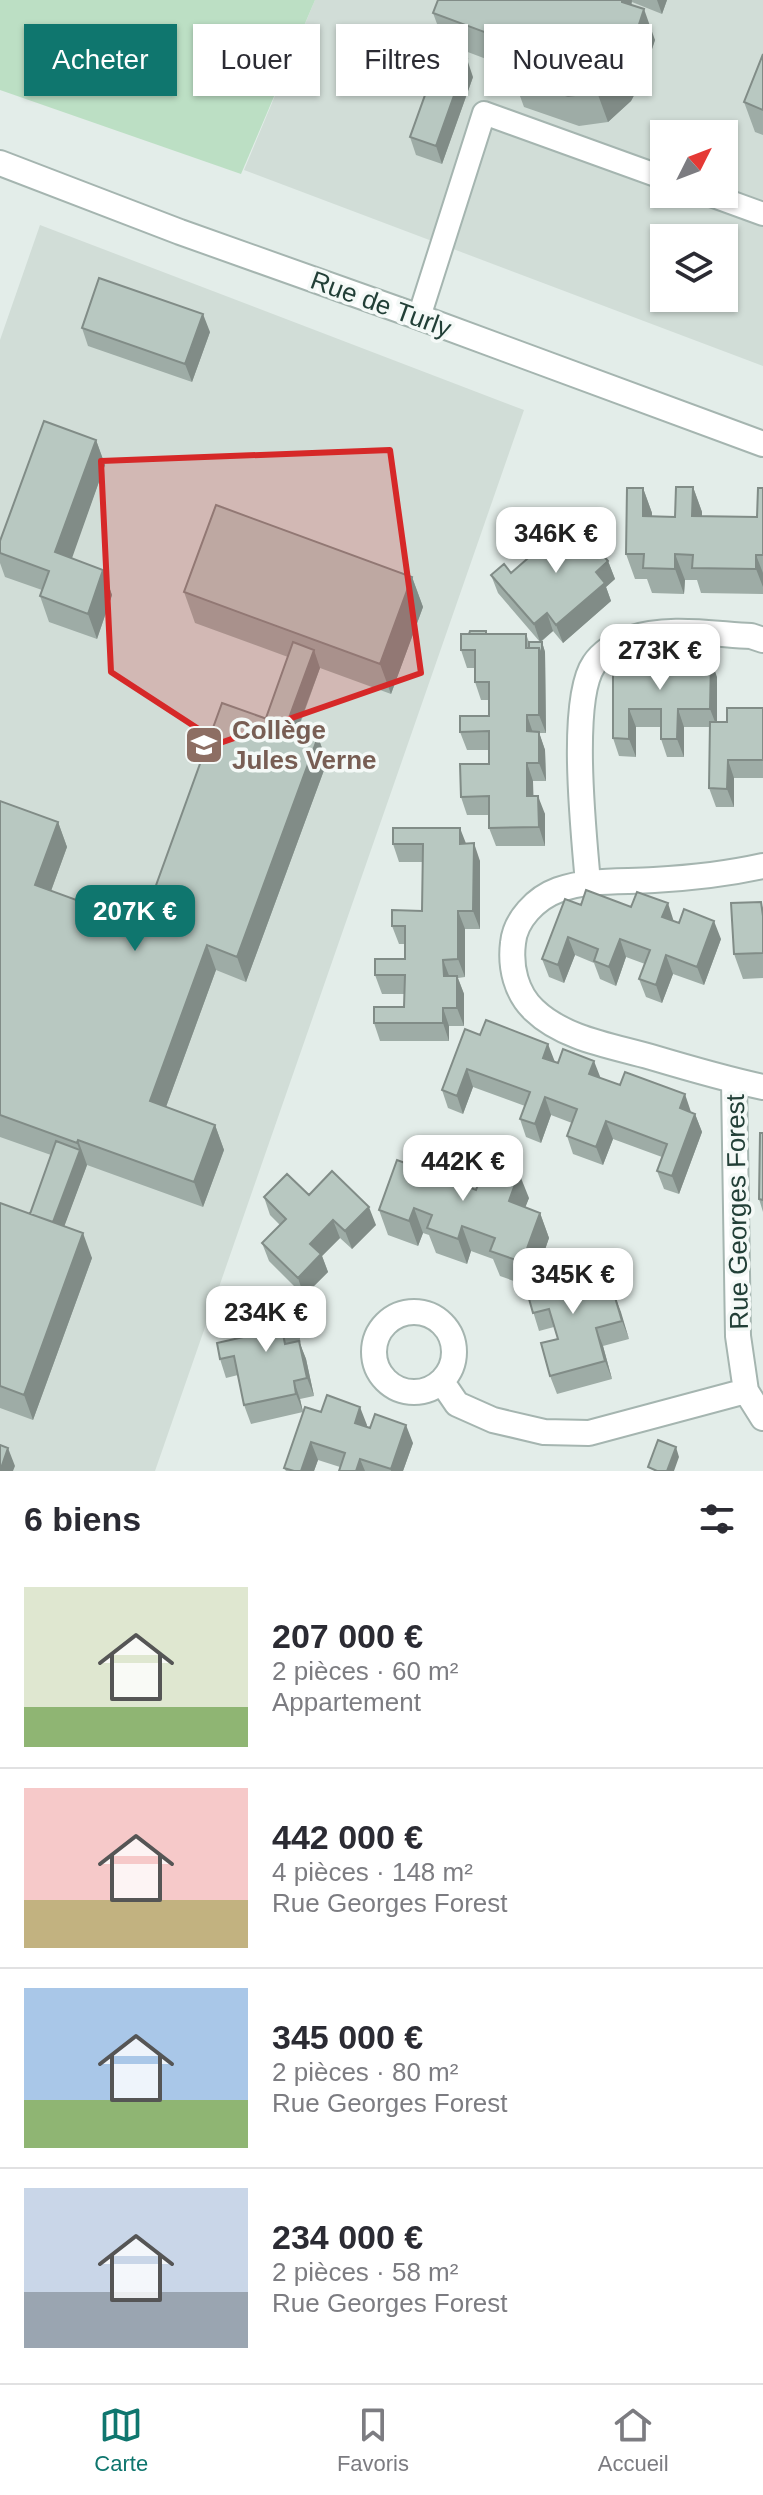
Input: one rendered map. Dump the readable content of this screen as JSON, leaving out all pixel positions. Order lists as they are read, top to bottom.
{
  "streets": {
    "street": ["Rue de Turly", "Rue Georges Forest"]
  },
  "places": {
    "school or university": ["Collège Jules Verne"]
  },
  "north": "top right",
  "page": {
    "chip": [
      "Acheter",
      "Louer",
      "Filtres",
      "Nouveau"
    ],
    "price": [
      "346K €",
      "273K €",
      "207K €",
      "442K €",
      "345K €",
      "234K €"
    ],
    "heading": "6 biens",
    "list": [
      {
        "name": "207 000 €",
        "note": "2 pièces · 60 m² · Appartement"
      },
      {
        "name": "442 000 €",
        "note": "4 pièces · 148 m² · Rue Georges Forest"
      },
      {
        "name": "345 000 €",
        "note": "2 pièces · 80 m² · Rue Georges Forest"
      },
      {
        "name": "234 000 €",
        "note": "2 pièces · 58 m² · Rue Georges Forest"
      }
    ],
    "tabs": ["Carte", "Favoris", "Accueil"]
  }
}
